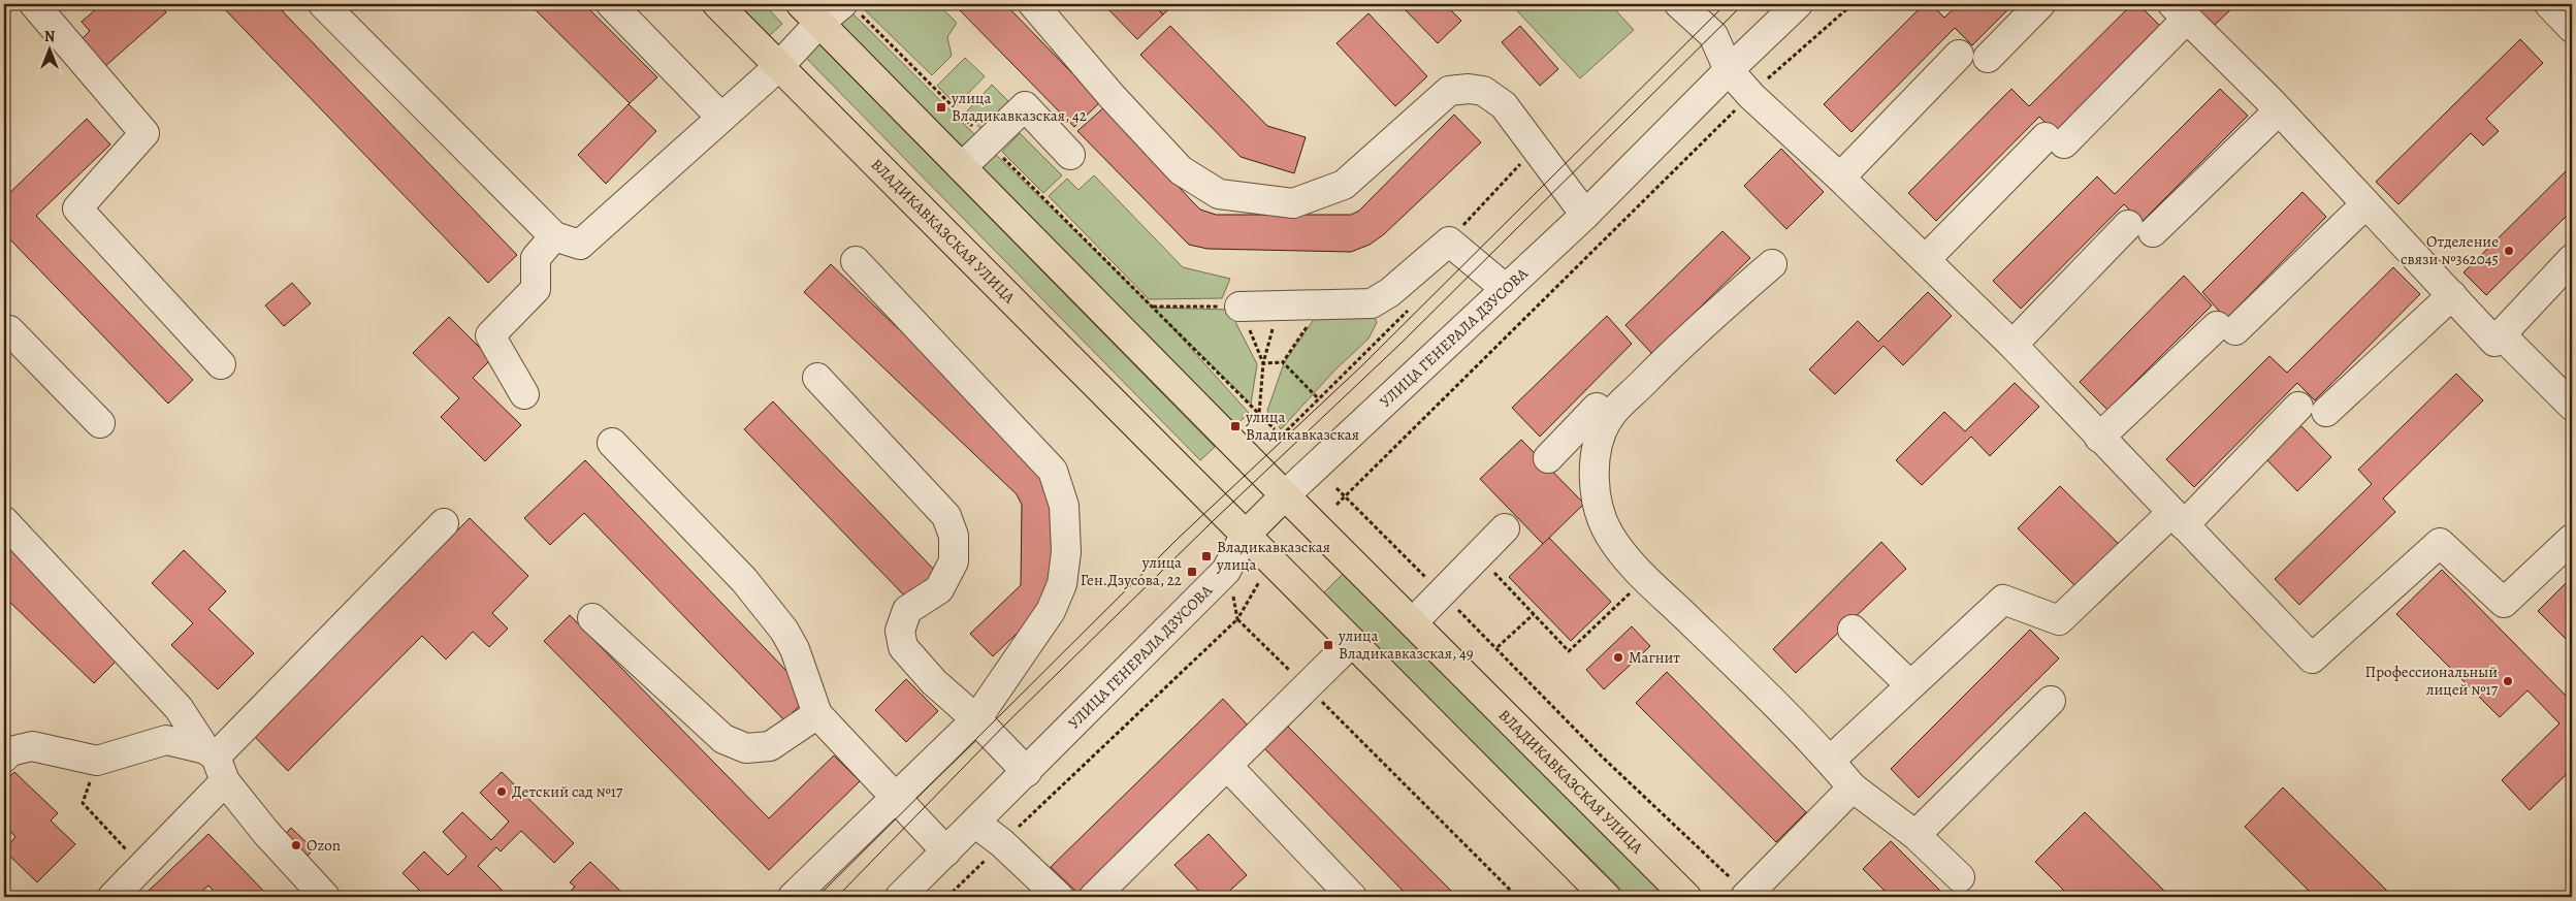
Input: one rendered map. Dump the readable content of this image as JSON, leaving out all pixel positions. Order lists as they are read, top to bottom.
{
  "streets": {
    "main road": ["ВЛАДИКАВКАЗСКАЯ УЛИЦА", "УЛИЦА ГЕНЕРАЛА ДЗУСОВА"]
  },
  "crossings": [
    ["ВЛАДИКАВКАЗСКАЯ УЛИЦА", "УЛИЦА ГЕНЕРАЛА ДЗУСОВА"]
  ],
  "places": {
    "transit": [
      "улица Владикавказская, 42",
      "улица Владикавказская",
      "Владикавказская улица",
      "улица Ген.Дзусова, 22",
      "улица Владикавказская, 49"
    ],
    "other": [
      "Отделение связи №362045",
      "Магнит",
      "Профессиональный лицей №17",
      "Детский сад №17",
      "Ozon"
    ]
  },
  "north": "top"
}
